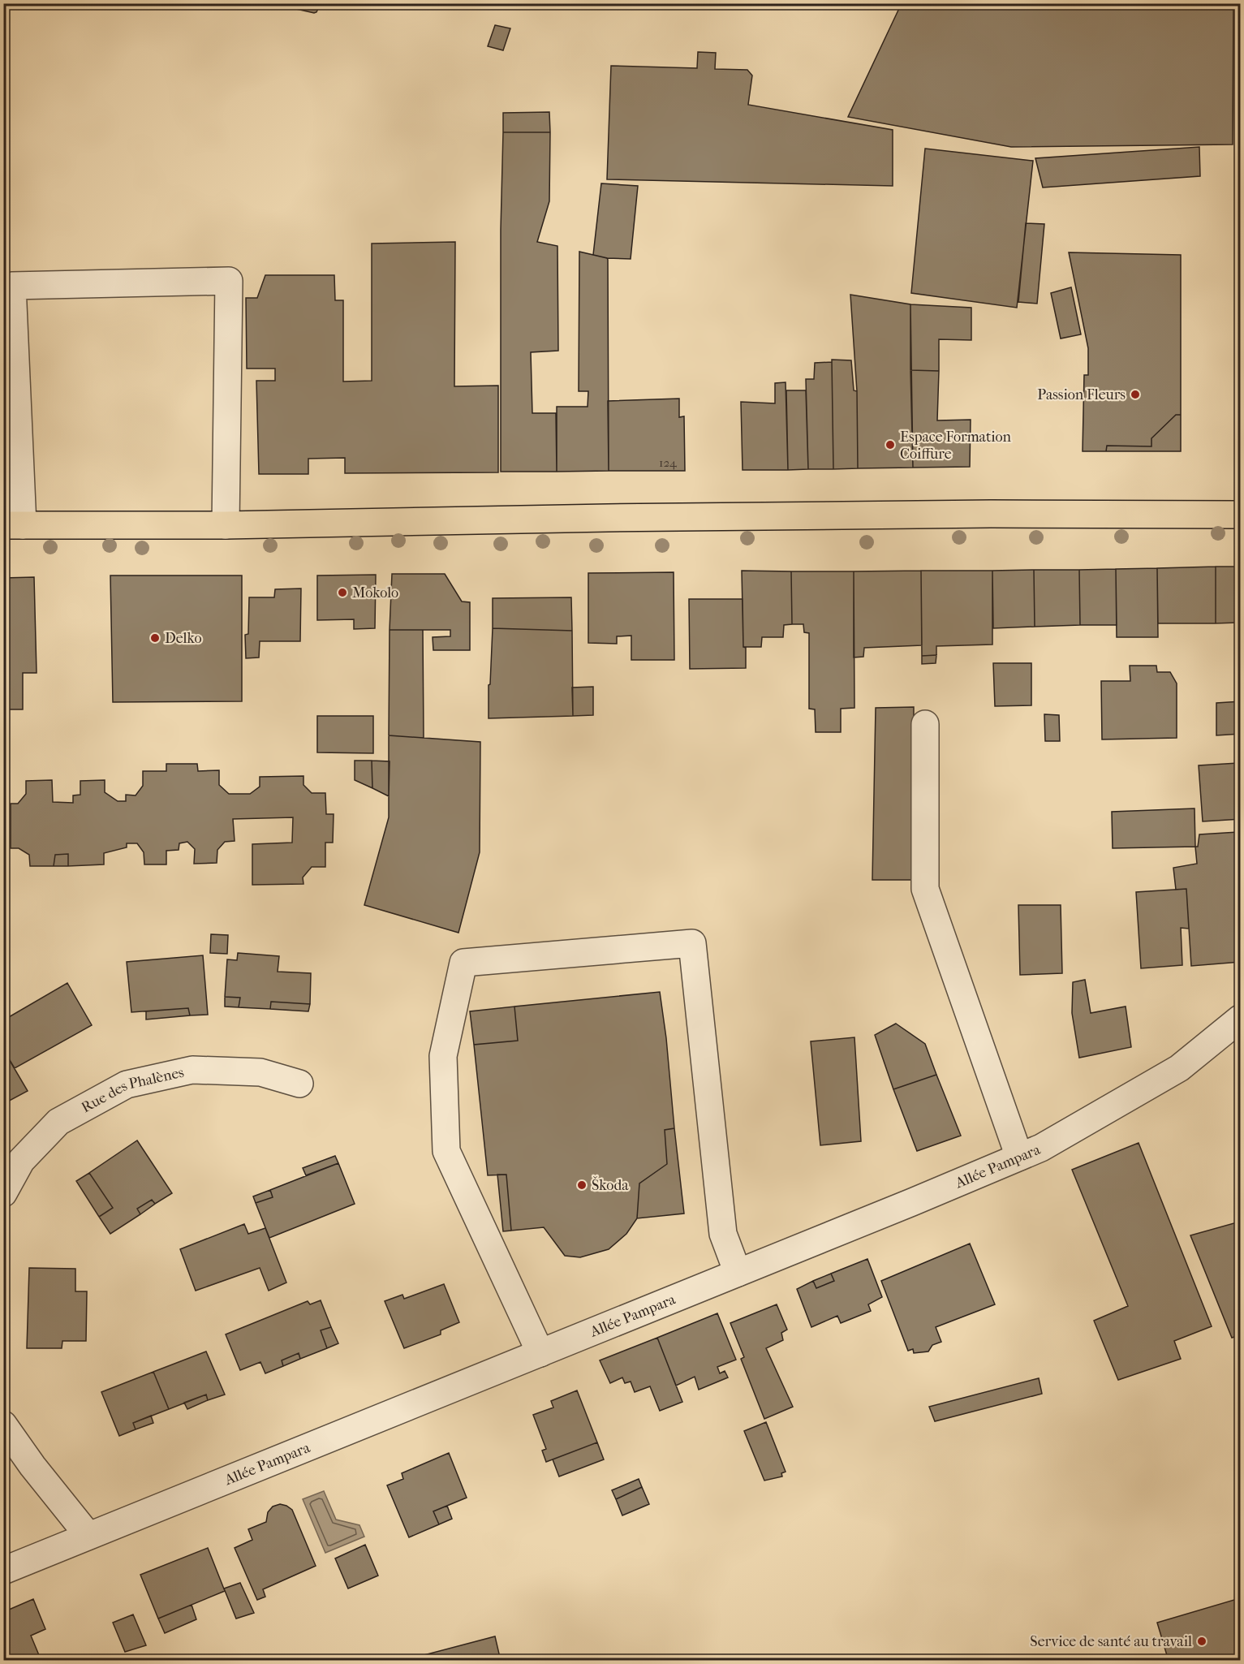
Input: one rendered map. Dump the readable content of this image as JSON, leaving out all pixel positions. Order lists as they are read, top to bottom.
{
  "streets": {
    "street": ["Rue des Phalènes", "Allée Pampara"]
  },
  "places": [
    "Passion Fleurs",
    "Espace Formation Coiffure",
    "Mokolo",
    "Delko",
    "Škoda",
    "Service de santé au travail"
  ],
  "house_numbers": ["124"]
}
